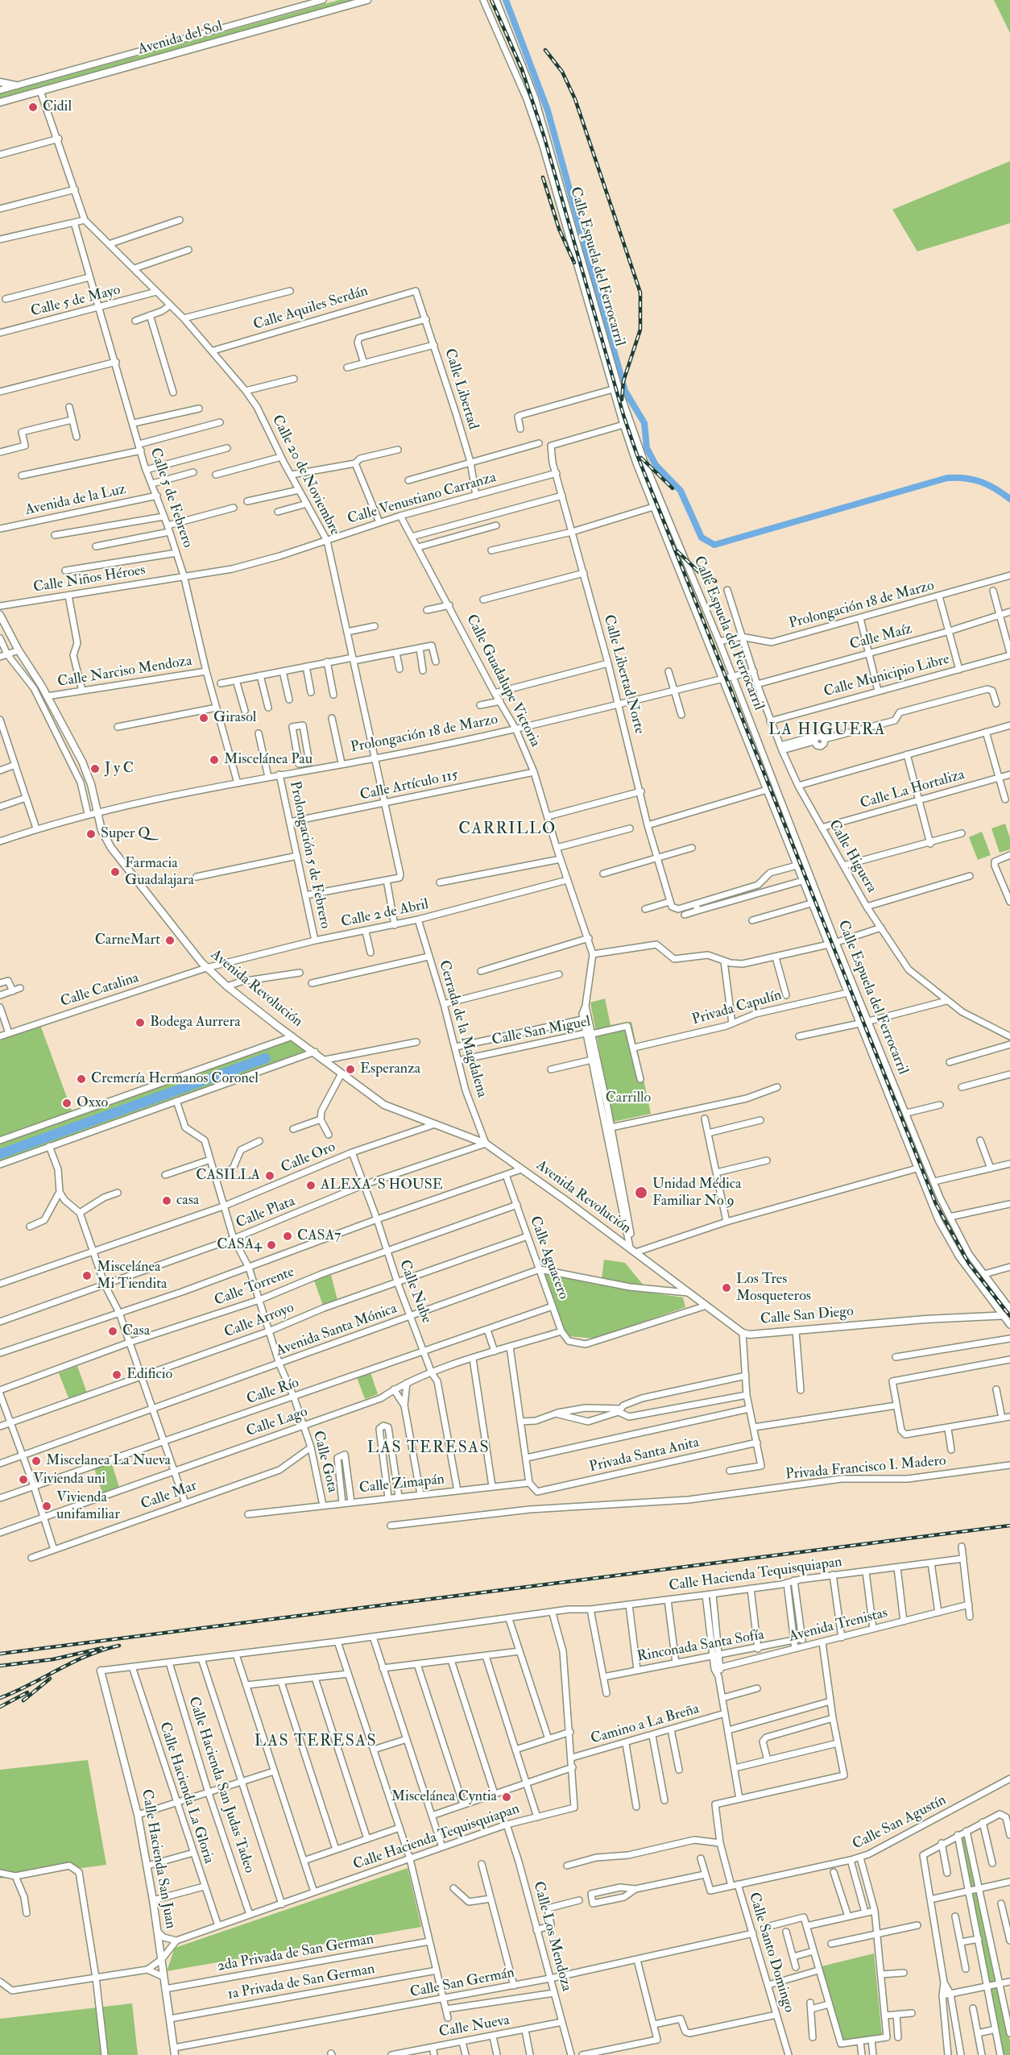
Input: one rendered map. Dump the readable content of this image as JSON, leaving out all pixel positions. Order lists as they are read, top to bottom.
{
  "streets": {
    "main road": [
      "Avenida del Sol",
      "Avenida Revolución",
      "Calle San Diego",
      "Calle Hacienda San Juan"
    ],
    "street": [
      "Calle Espuela del Ferrocarril",
      "Calle 5 de Mayo",
      "Calle Aquiles Serdán",
      "Calle Libertad",
      "Calle 20 de Noviembre",
      "Calle 5 de Febrero",
      "Calle Venustiano Carranza",
      "Avenida de la Luz",
      "Calle Niños Héroes",
      "Prolongación 18 de Marzo",
      "Calle Maíz",
      "Calle Narciso Mendoza",
      "Calle Libertad Norte",
      "Calle Municipio Libre",
      "Calle Guadalupe Victoria",
      "Calle Artículo 115",
      "Calle La Hortaliza",
      "Prolongación 5 de Febrero",
      "Calle Higuera",
      "Calle 2 de Abril",
      "Calle Catalina",
      "Privada Capulín",
      "Cerrada de la Magdalena",
      "Calle San Miguel",
      "Calle Oro",
      "Calle Plata",
      "Calle Aguacero",
      "Calle Torrente",
      "Calle Nube",
      "Calle Arroyo",
      "Avenida Santa Mónica",
      "Calle Río",
      "Calle Lago",
      "Privada Santa Anita",
      "Calle Gota",
      "Privada Francisco I. Madero",
      "Calle Zimapán",
      "Calle Mar",
      "Calle Hacienda Tequisquiapan",
      "Avenida Trenistas",
      "Rinconada Santa Sofía",
      "Camino a La Breña",
      "Calle Hacienda San Judas Tadeo",
      "Calle Hacienda La Gloria",
      "Calle San Agustín",
      "Calle Los Mendoza",
      "Calle Santo Domingo",
      "2da Privada de San German",
      "1a Privada de San German",
      "Calle San Germán",
      "Calle Nueva"
    ]
  },
  "crossings": [
    ["Calle Espuela del Ferrocarril", "Prolongación 18 de Marzo"],
    ["Calle Espuela del Ferrocarril", "Calle Libertad Norte"],
    ["Calle Espuela del Ferrocarril", "Privada Capulín"],
    ["Calle Espuela del Ferrocarril", "Calle San Diego"],
    ["Calle 5 de Mayo", "Calle 20 de Noviembre"],
    ["Calle 5 de Mayo", "Calle 5 de Febrero"],
    ["Calle Aquiles Serdán", "Calle Libertad"],
    ["Calle Aquiles Serdán", "Calle 20 de Noviembre"],
    ["Calle Libertad", "Calle Venustiano Carranza"],
    ["Calle 20 de Noviembre", "Calle Venustiano Carranza"],
    ["Calle 20 de Noviembre", "Prolongación 18 de Marzo"],
    ["Calle 20 de Noviembre", "Calle Artículo 115"],
    ["Calle 5 de Febrero", "Calle Venustiano Carranza"],
    ["Calle 5 de Febrero", "Avenida de la Luz"],
    ["Calle 5 de Febrero", "Calle Niños Héroes"],
    ["Calle 5 de Febrero", "Prolongación 18 de Marzo"],
    ["Calle 5 de Febrero", "Calle Narciso Mendoza"],
    ["Calle Venustiano Carranza", "Calle Niños Héroes"],
    ["Calle Venustiano Carranza", "Calle Libertad Norte"],
    ["Calle Venustiano Carranza", "Calle Guadalupe Victoria"],
    ["Prolongación 18 de Marzo", "Calle Libertad Norte"],
    ["Prolongación 18 de Marzo", "Calle Guadalupe Victoria"],
    ["Prolongación 18 de Marzo", "Prolongación 5 de Febrero"],
    ["Prolongación 18 de Marzo", "Calle Higuera"],
    ["Prolongación 18 de Marzo", "Avenida Revolución"],
    ["Calle Maíz", "Calle Higuera"],
    ["Calle Narciso Mendoza", "Avenida Revolución"],
    ["Calle Municipio Libre", "Calle Higuera"],
    ["Calle Guadalupe Victoria", "Calle Artículo 115"],
    ["Calle Guadalupe Victoria", "Calle 2 de Abril"],
    ["Calle Guadalupe Victoria", "Avenida Revolución"],
    ["Calle Guadalupe Victoria", "Calle San Miguel"],
    ["Calle Guadalupe Victoria", "Calle San Diego"],
    ["Calle Artículo 115", "Prolongación 5 de Febrero"],
    ["Calle La Hortaliza", "Calle Higuera"],
    ["Prolongación 5 de Febrero", "Calle 2 de Abril"],
    ["Calle 2 de Abril", "Avenida Revolución"],
    ["Calle 2 de Abril", "Calle Catalina"],
    ["Calle 2 de Abril", "Cerrada de la Magdalena"],
    ["Avenida Revolución", "Calle Catalina"],
    ["Avenida Revolución", "Cerrada de la Magdalena"],
    ["Avenida Revolución", "Calle Oro"],
    ["Avenida Revolución", "Calle Plata"],
    ["Avenida Revolución", "Calle San Diego"],
    ["Privada Capulín", "Calle San Miguel"],
    ["Cerrada de la Magdalena", "Calle San Miguel"],
    ["Cerrada de la Magdalena", "Calle Plata"],
    ["Calle Oro", "Calle Nube"],
    ["Calle Oro", "Calle Gota"],
    ["Calle Plata", "Calle Nube"],
    ["Calle Plata", "Calle Gota"],
    ["Calle Aguacero", "Calle Torrente"],
    ["Calle Aguacero", "Calle San Diego"],
    ["Calle Aguacero", "Calle Arroyo"],
    ["Calle Aguacero", "Avenida Santa Mónica"],
    ["Calle Aguacero", "Calle Río"],
    ["Calle Aguacero", "Calle Lago"],
    ["Calle Torrente", "Calle Nube"],
    ["Calle Torrente", "Calle Gota"],
    ["Calle Nube", "Calle Arroyo"],
    ["Calle Nube", "Avenida Santa Mónica"],
    ["Calle Nube", "Calle Río"],
    ["Calle Nube", "Calle Lago"],
    ["Calle Nube", "Calle Zimapán"],
    ["Calle Arroyo", "Calle Gota"],
    ["Avenida Santa Mónica", "Calle Gota"],
    ["Calle Río", "Calle Gota"],
    ["Calle Lago", "Calle Gota"],
    ["Privada Santa Anita", "Calle Zimapán"],
    ["Calle Gota", "Calle Zimapán"],
    ["Calle Gota", "Calle Mar"],
    ["Calle Hacienda Tequisquiapan", "Camino a La Breña"],
    ["Calle Hacienda Tequisquiapan", "Calle Hacienda San Judas Tadeo"],
    ["Calle Hacienda Tequisquiapan", "Calle Hacienda La Gloria"],
    ["Calle Hacienda Tequisquiapan", "Calle Hacienda San Juan"],
    ["Calle Hacienda Tequisquiapan", "Calle Los Mendoza"],
    ["Calle San Agustín", "Calle Santo Domingo"],
    ["Calle Hacienda San Juan", "2da Privada de San German"],
    ["Calle Hacienda San Juan", "1a Privada de San German"],
    ["Calle Hacienda San Juan", "Calle San Germán"],
    ["Calle Los Mendoza", "Calle San Germán"],
    ["Calle Los Mendoza", "Calle Nueva"],
    ["Calle Santo Domingo", "Calle San Germán"]
  ],
  "districts": [
    "LA HIGUERA",
    "CARRILLO",
    "LAS TERESAS",
    "LAS TERESAS"
  ],
  "parks": ["Carrillo"],
  "places": [
    "Cidil",
    "Girasol",
    "Miscelánea Pau",
    "J y C",
    "Super Q",
    "Farmacia Guadalajara",
    "CarneMart",
    "Bodega Aurrera",
    "Esperanza",
    "Cremería Hermanos Coronel",
    "Oxxo",
    "CASILLA",
    "ALEXA´S HOUSE",
    "Unidad Médica Familiar No 9",
    "casa",
    "CASA7",
    "CASA4",
    "Miscelánea Mi Tiendita",
    "Los Tres Mosqueteros",
    "Casa",
    "Edificio",
    "Miscelanea La Nueva",
    "Vivienda uni",
    "Vivienda unifamiliar",
    "Miscelánea Cyntia"
  ]
}
